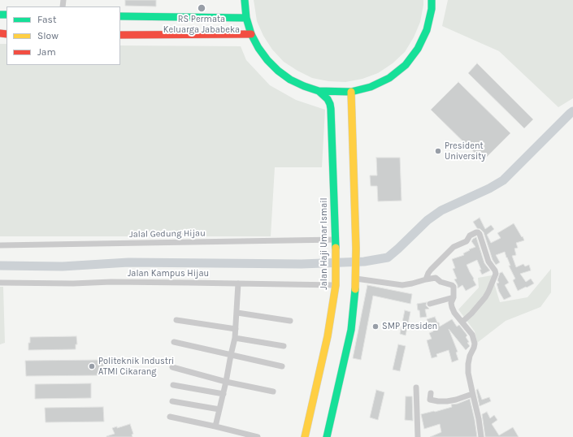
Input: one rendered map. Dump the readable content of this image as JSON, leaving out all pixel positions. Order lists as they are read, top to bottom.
{
  "streets": {
    "main road": ["Jalan Haji Umar Ismail"],
    "street": ["Jalal Gedung Hijau", "Jalan Kampus Hijau"]
  },
  "crossings": [
    ["Jalal Gedung Hijau", "Jalan Haji Umar Ismail"],
    ["Jalan Haji Umar Ismail", "Jalan Kampus Hijau"]
  ],
  "places": [
    "RS Permata Keluarga Jababeka",
    "President University",
    "SMP Presiden",
    "Politeknik Industri ATMI Cikarang"
  ],
  "legend": ["Fast", "Slow", "Jam"]
}
